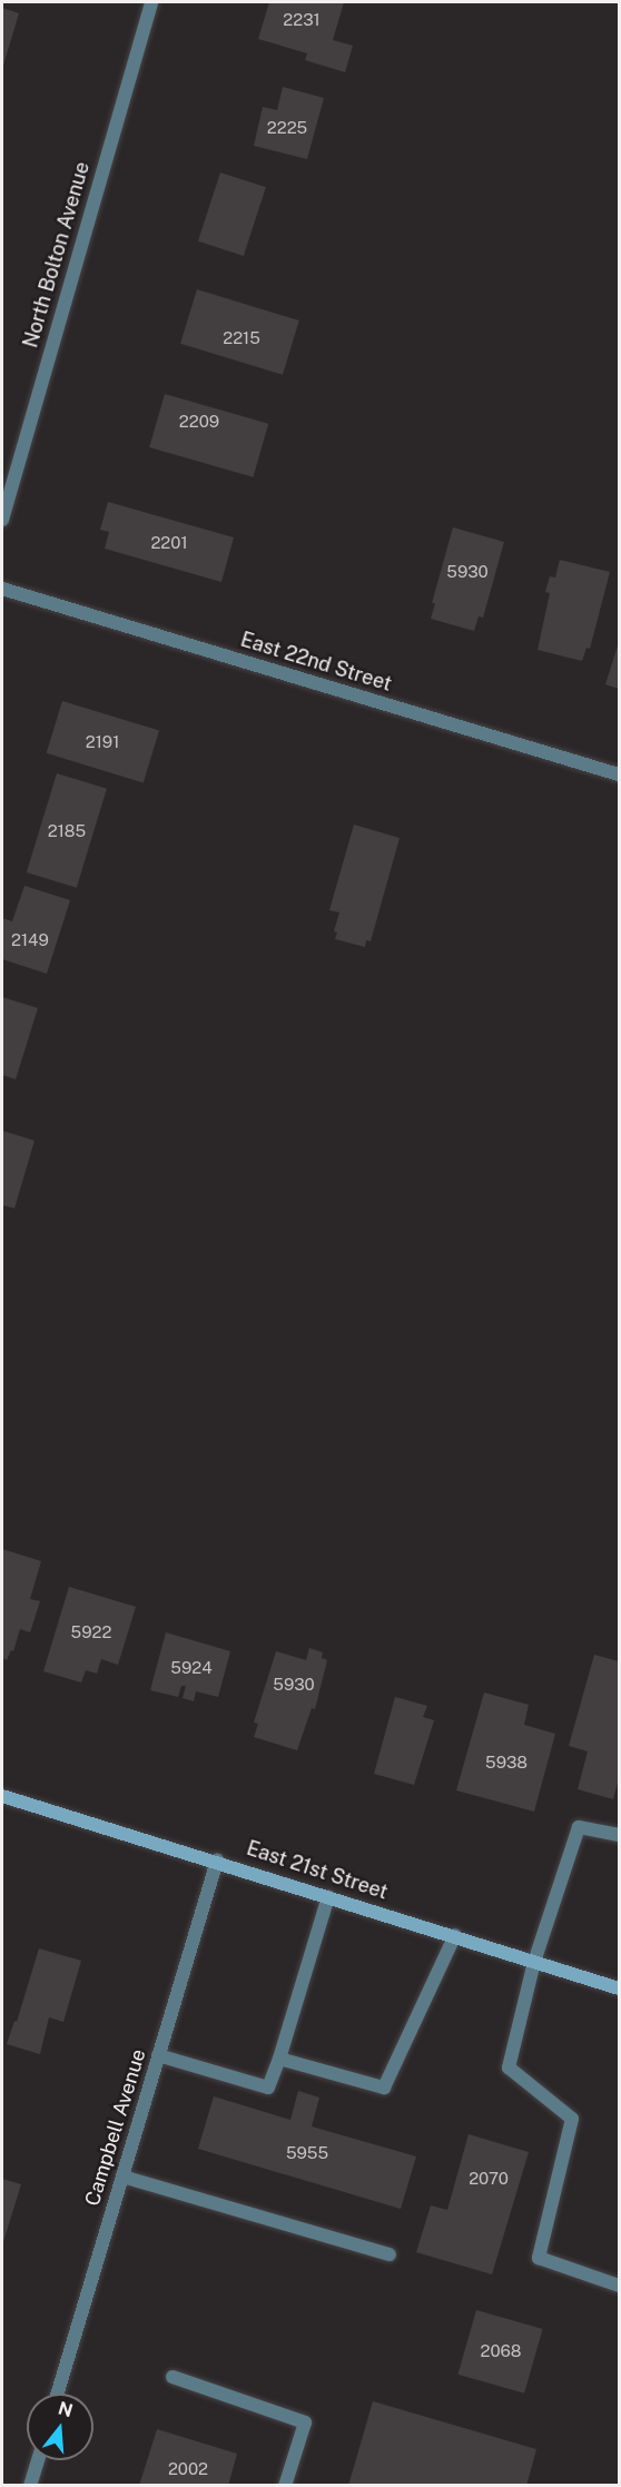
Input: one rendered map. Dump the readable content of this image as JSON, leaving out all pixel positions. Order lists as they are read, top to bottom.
{
  "streets": {
    "main road": ["East 21st Street"],
    "street": ["North Bolton Avenue", "East 22nd Street", "Campbell Avenue"]
  },
  "crossings": [
    ["East 21st Street", "Campbell Avenue"]
  ],
  "house_numbers": [
    "2231",
    "2225",
    "2215",
    "2209",
    "2201",
    "5930",
    "2191",
    "2185",
    "2149",
    "5922",
    "5924",
    "5930",
    "5938",
    "5955",
    "2070",
    "2068",
    "2002"
  ],
  "north": "top"
}
